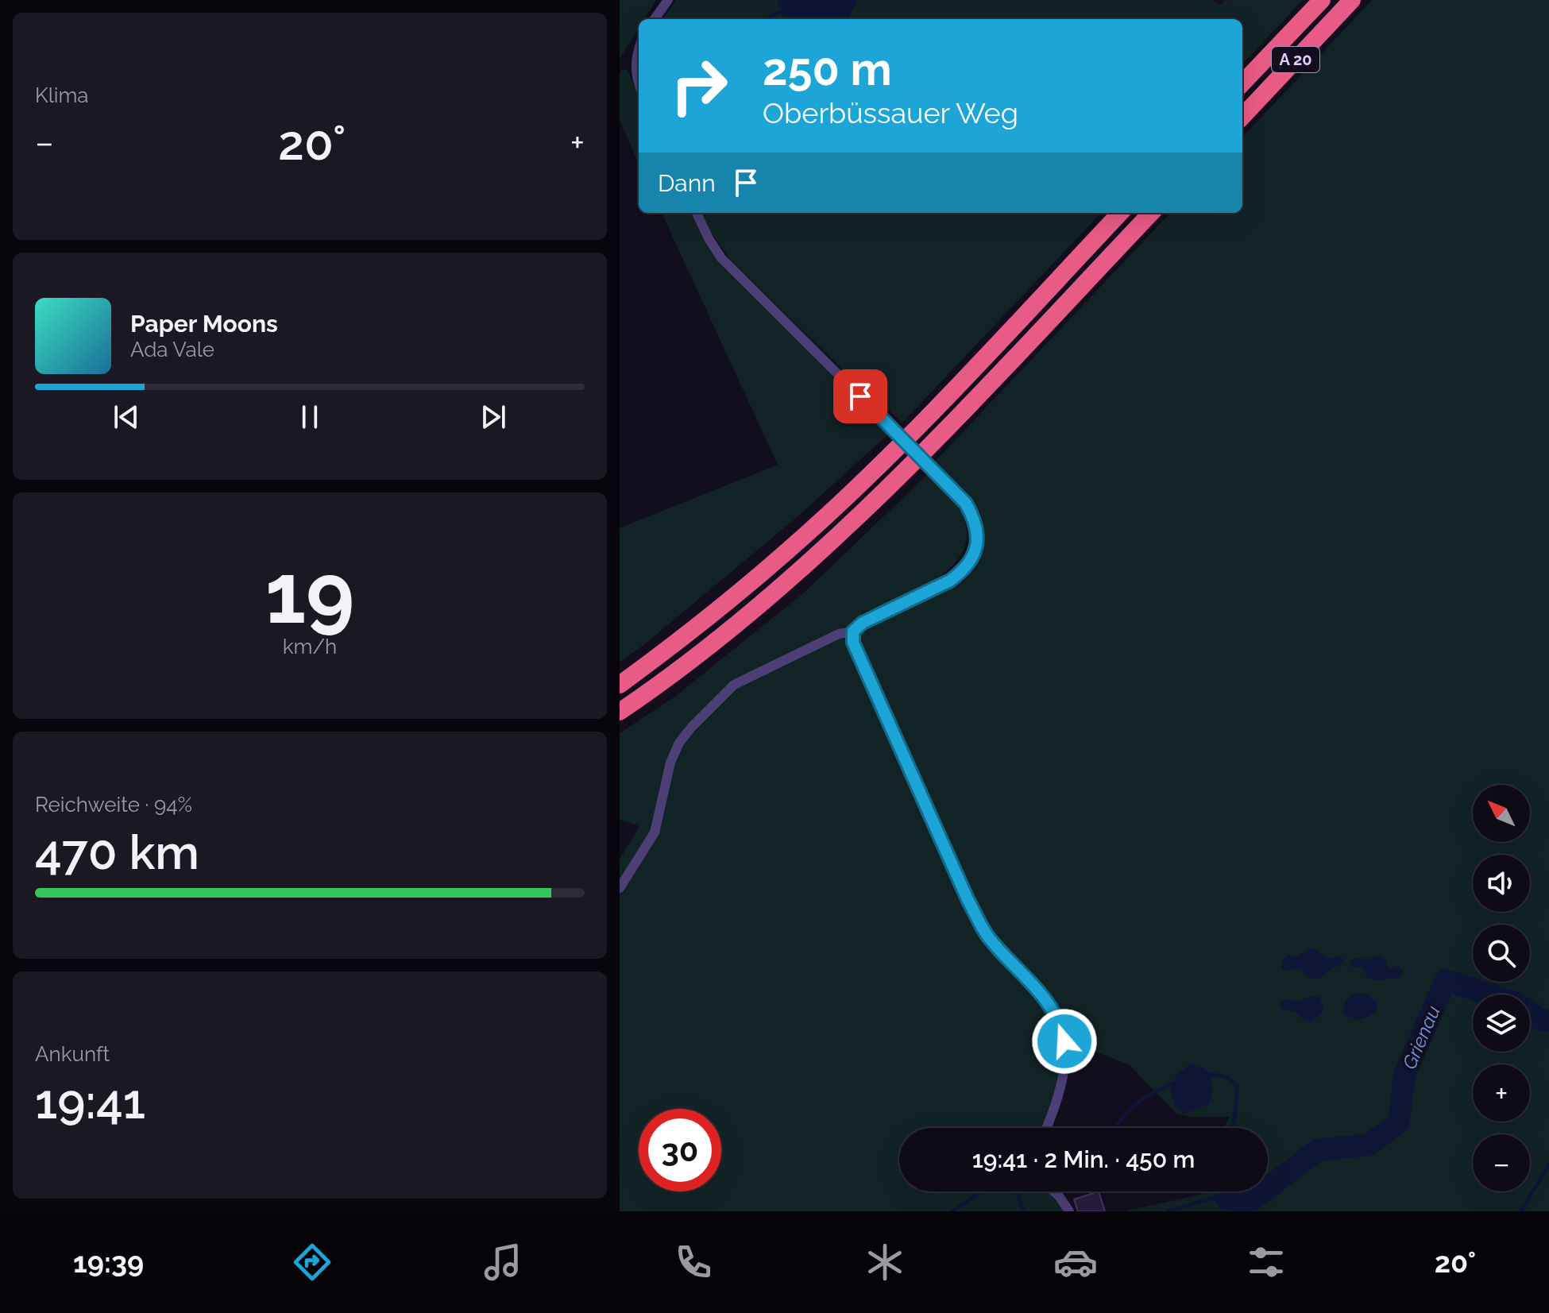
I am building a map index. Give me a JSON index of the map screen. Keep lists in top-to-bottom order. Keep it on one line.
{"streets":{"highway":["A 20"]},"water":["Grienau"],"north":"top left","page":{"tile":["Klima",["19","km/h"],["Reichweite · 94%","470 km"],["Ankunft","19:41"]],"turn":["250 m","Oberbüssauer Weg"],"heat":["−","20°","+"],"then":"Dann","song":["Paper Moons","Ada Vale"],"map_buttons":["+","−"],"limit":"30","trip":"19:41 · 2 Min. · 450 m","tabs":["19:39","20°"]}}
